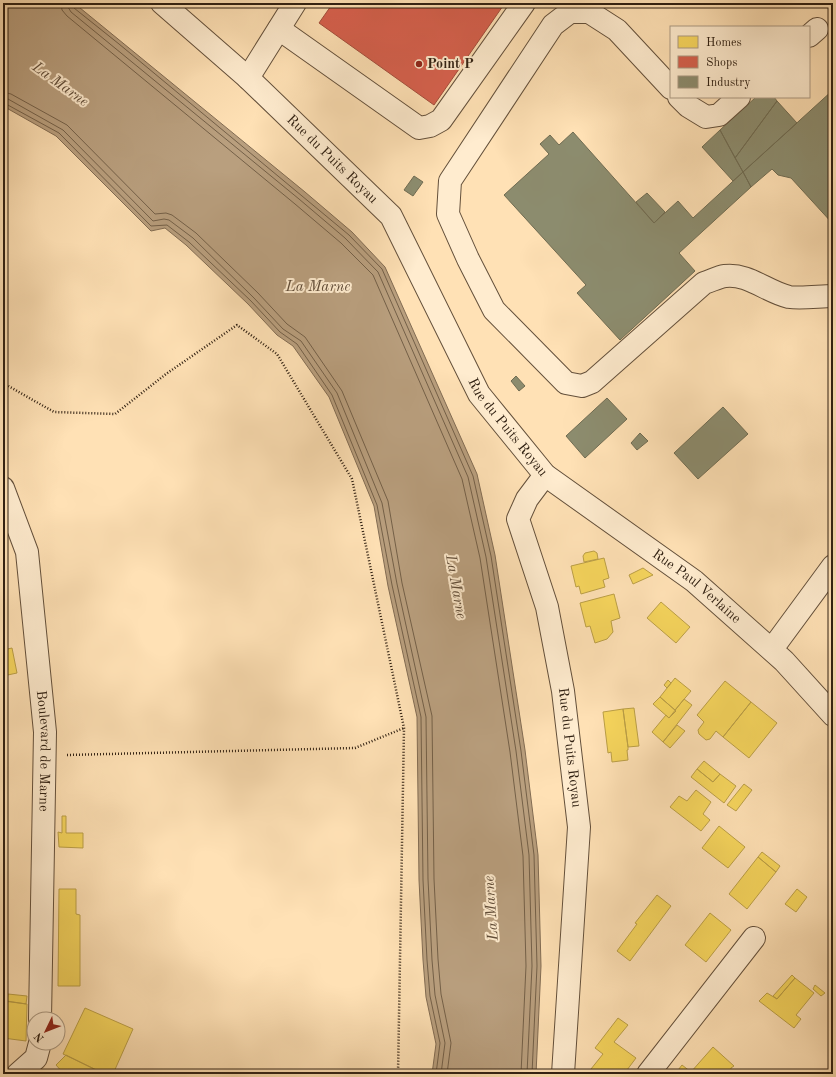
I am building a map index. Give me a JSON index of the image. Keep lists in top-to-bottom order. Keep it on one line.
{"streets":{"street":["Rue du Puits Royau","Rue Paul Verlaine","Boulevard de Marne"]},"crossings":[["Rue du Puits Royau","Rue Paul Verlaine"]],"water":["La Marne"],"places":["Point P"],"legend":["Homes","Shops","Industry"],"north":"bottom left"}
